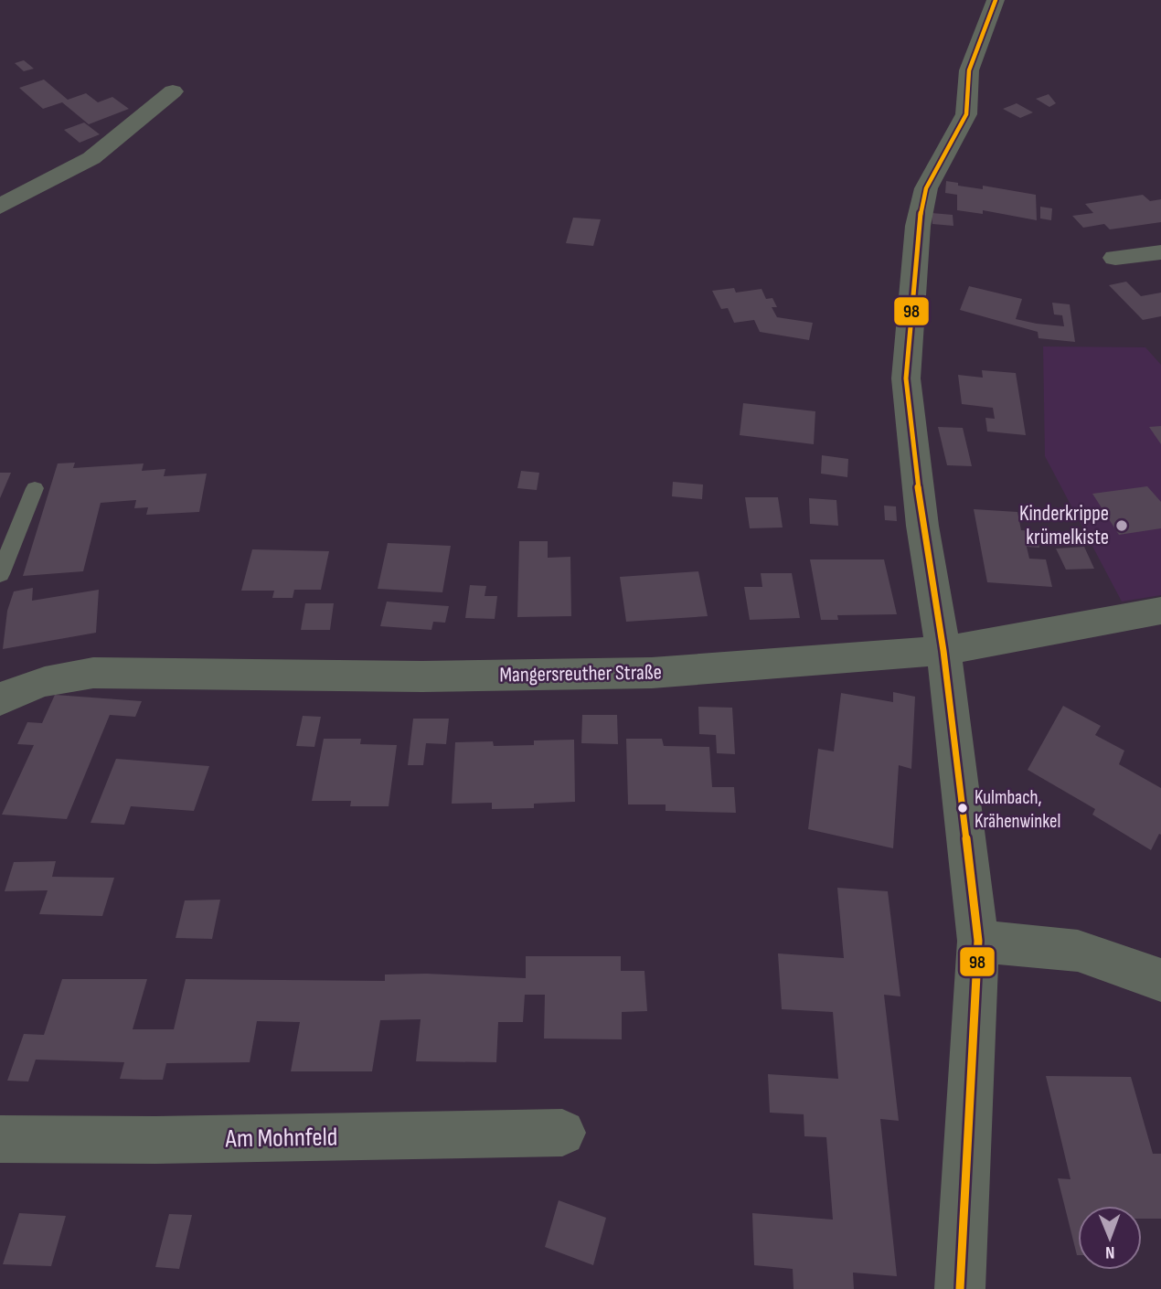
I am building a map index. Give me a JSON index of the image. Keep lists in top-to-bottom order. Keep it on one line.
{"streets":{"street":["Mangersreuther Straße","Am Mohnfeld"]},"places":["Kinderkrippe krümelkiste","Kulmbach, Krähenwinkel"],"lines":["transit line 98"],"north":"bottom"}
